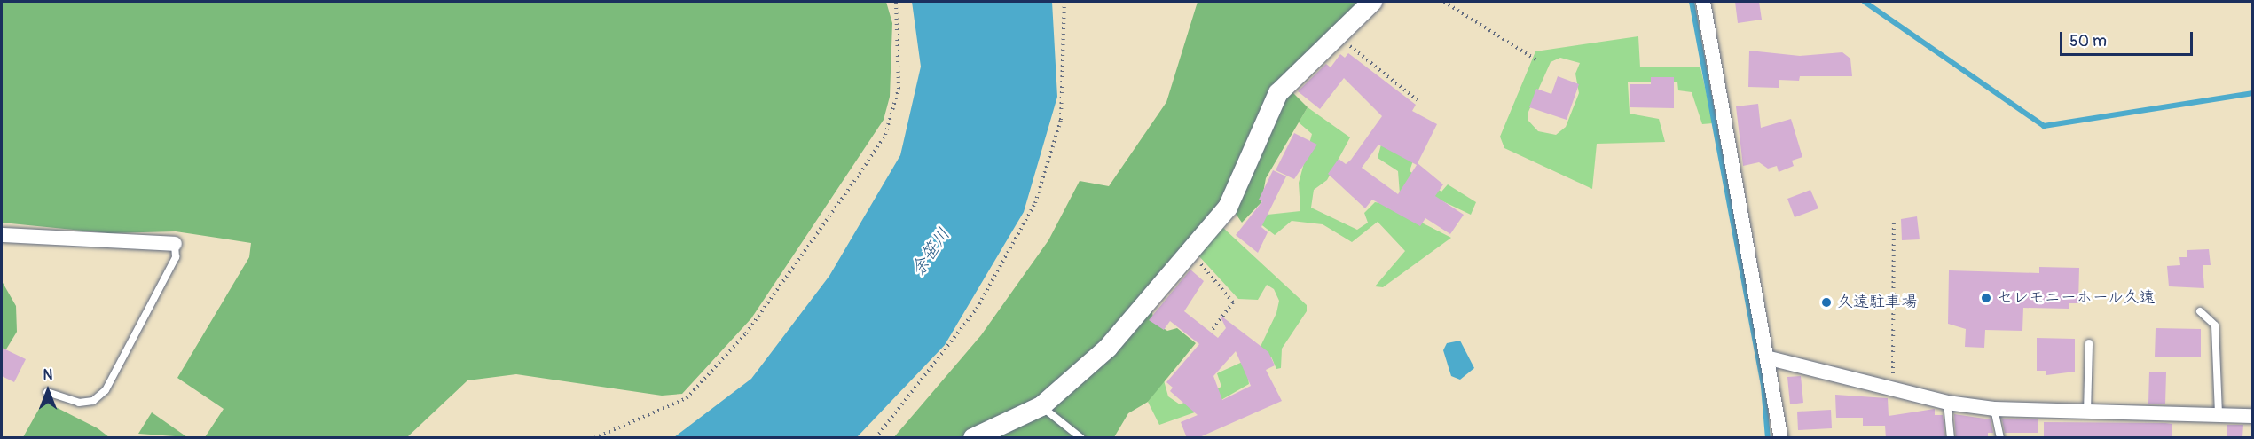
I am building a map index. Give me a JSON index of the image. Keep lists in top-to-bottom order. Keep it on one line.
{"water":["余笹川"],"places":["セレモニーホール久遠","久遠駐車場"],"scale_bar":"50 m","north":"top"}
